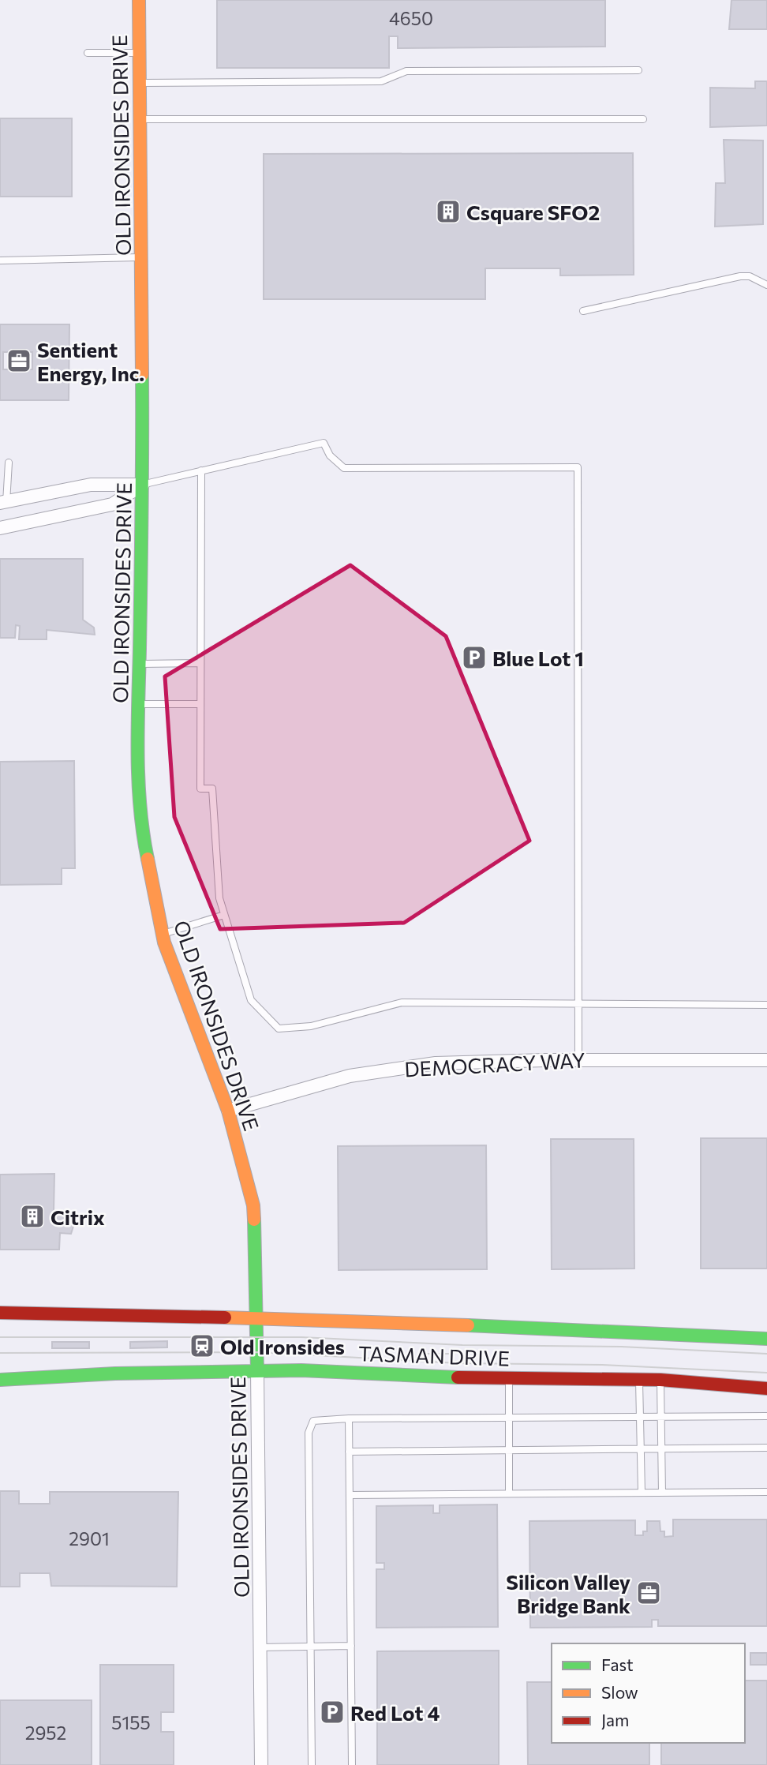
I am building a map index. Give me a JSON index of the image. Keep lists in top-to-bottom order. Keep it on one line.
{"streets":{"main road":["OLD IRONSIDES DRIVE","TASMAN DRIVE"],"street":["DEMOCRACY WAY"]},"crossings":[["OLD IRONSIDES DRIVE","DEMOCRACY WAY"],["OLD IRONSIDES DRIVE","TASMAN DRIVE"]],"places":{"building":["Csquare SFO2","Citrix"],"office":["Sentient Energy, Inc.","Silicon Valley Bridge Bank"],"parking":["Blue Lot 1","Red Lot 4"],"station":["Old Ironsides"]},"house_numbers":["4650","2901","5155","2952"],"legend":["Fast","Slow","Jam"]}
